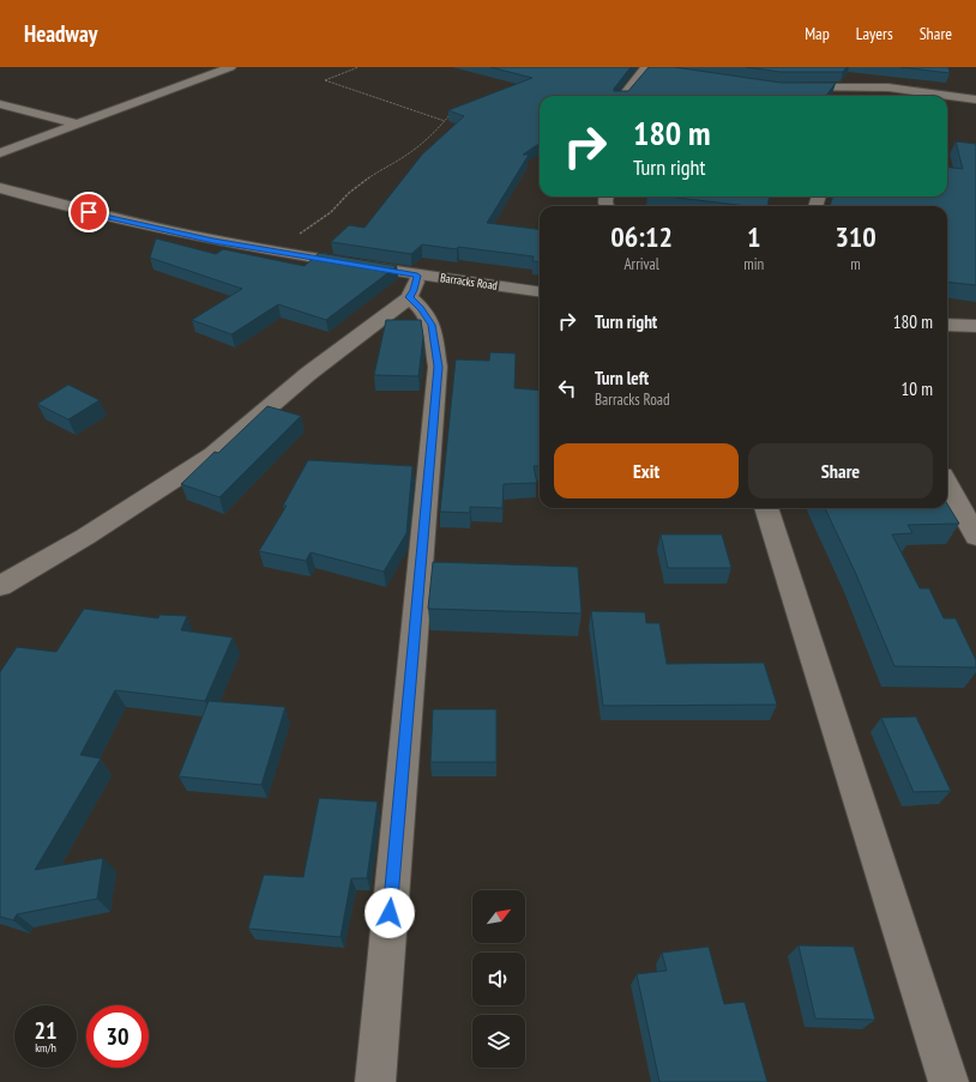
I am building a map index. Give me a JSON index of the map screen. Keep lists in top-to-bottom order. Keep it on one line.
{"streets":{"street":["Barracks Road"]},"north":"top right","page":{"header":"Headway","nav":["Map","Layers","Share"],"turn":["180 m","Turn right"],"eta":["06:12","Arrival","1","min","310","m"],"list":[{"name":"Turn right","value":"180 m"},{"name":"Turn left","note":"Barracks Road","value":"10 m"}],"buttons":["Exit","Share"],"speed":"21 km/h","limit":"30"}}
